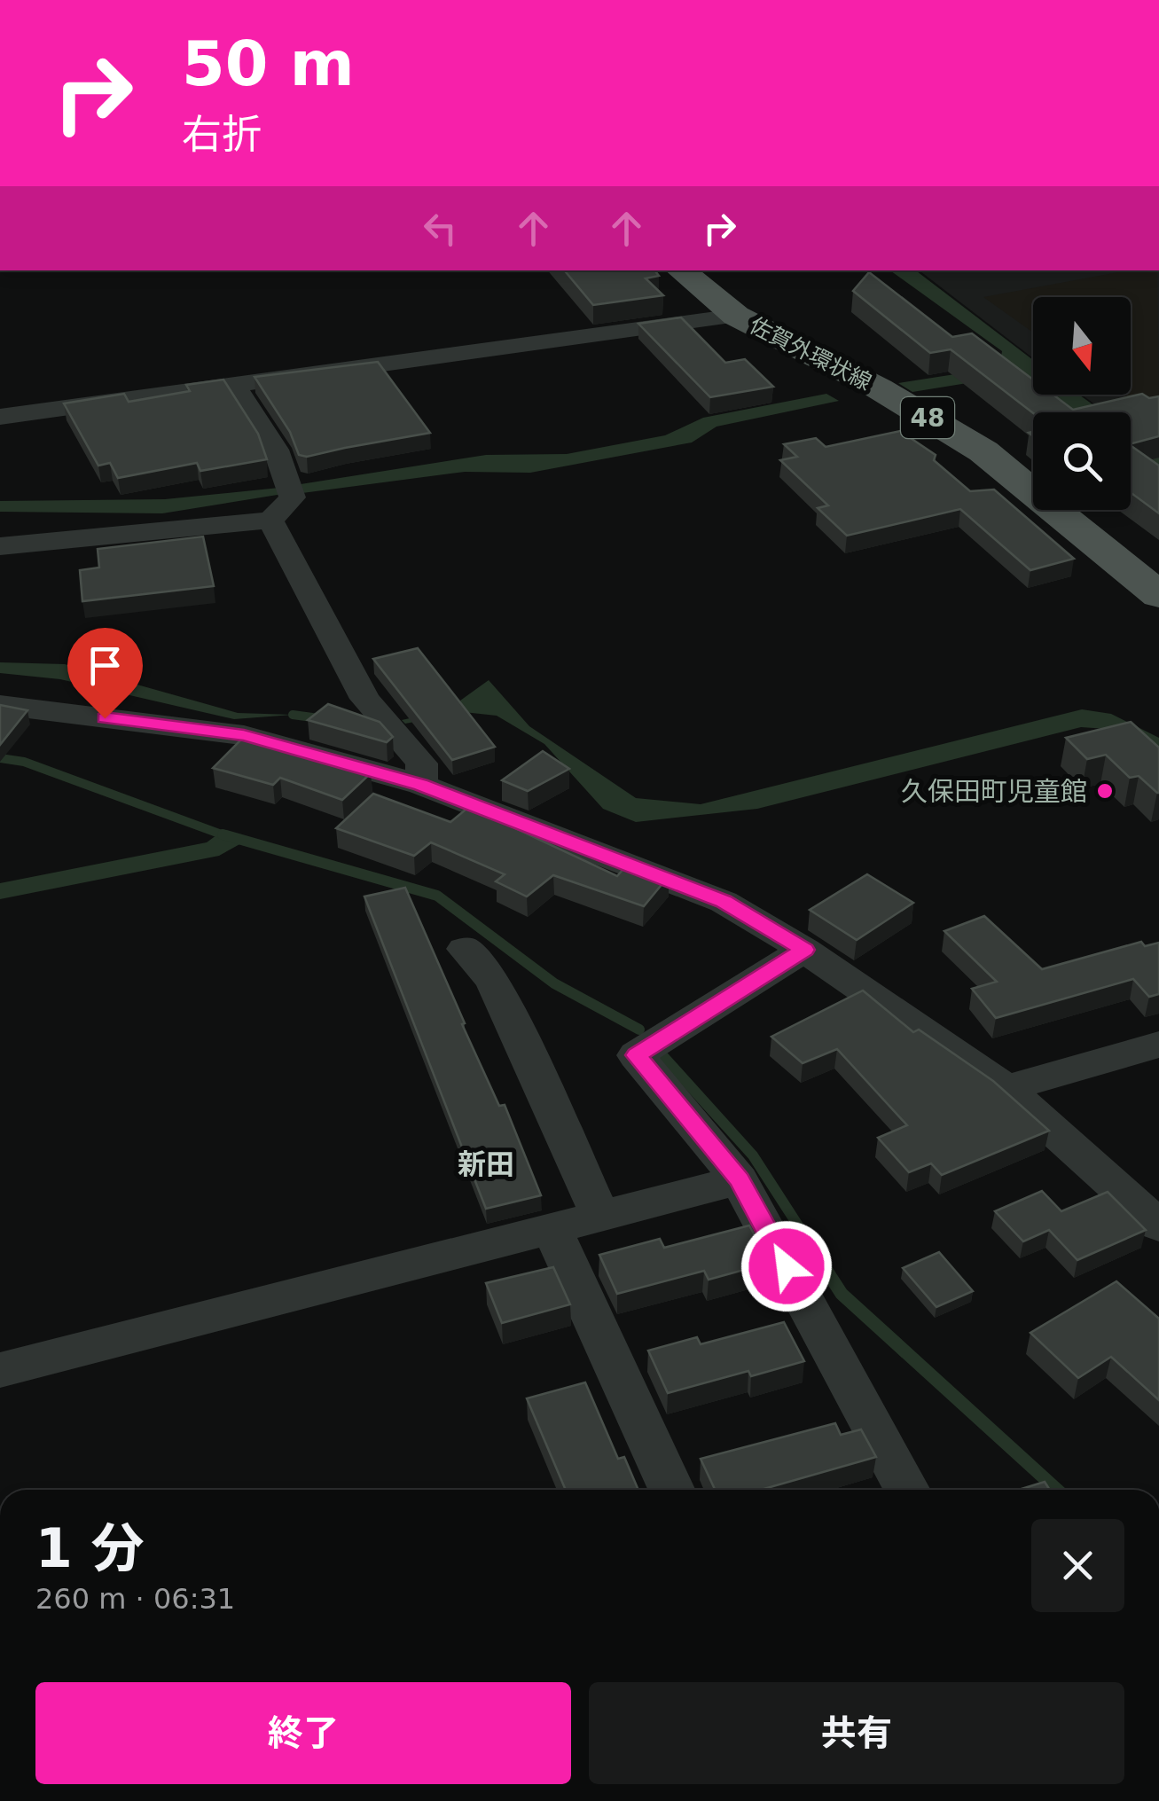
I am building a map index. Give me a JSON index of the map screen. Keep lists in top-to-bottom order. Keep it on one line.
{"streets":{"main road":["佐賀外環状線","48"]},"districts":["新田"],"places":["久保田町児童館"],"north":"bottom","page":{"turn":["50 m","右折"],"heading":["1 分","260 m · 06:31"],"buttons":["終了","共有"]}}
